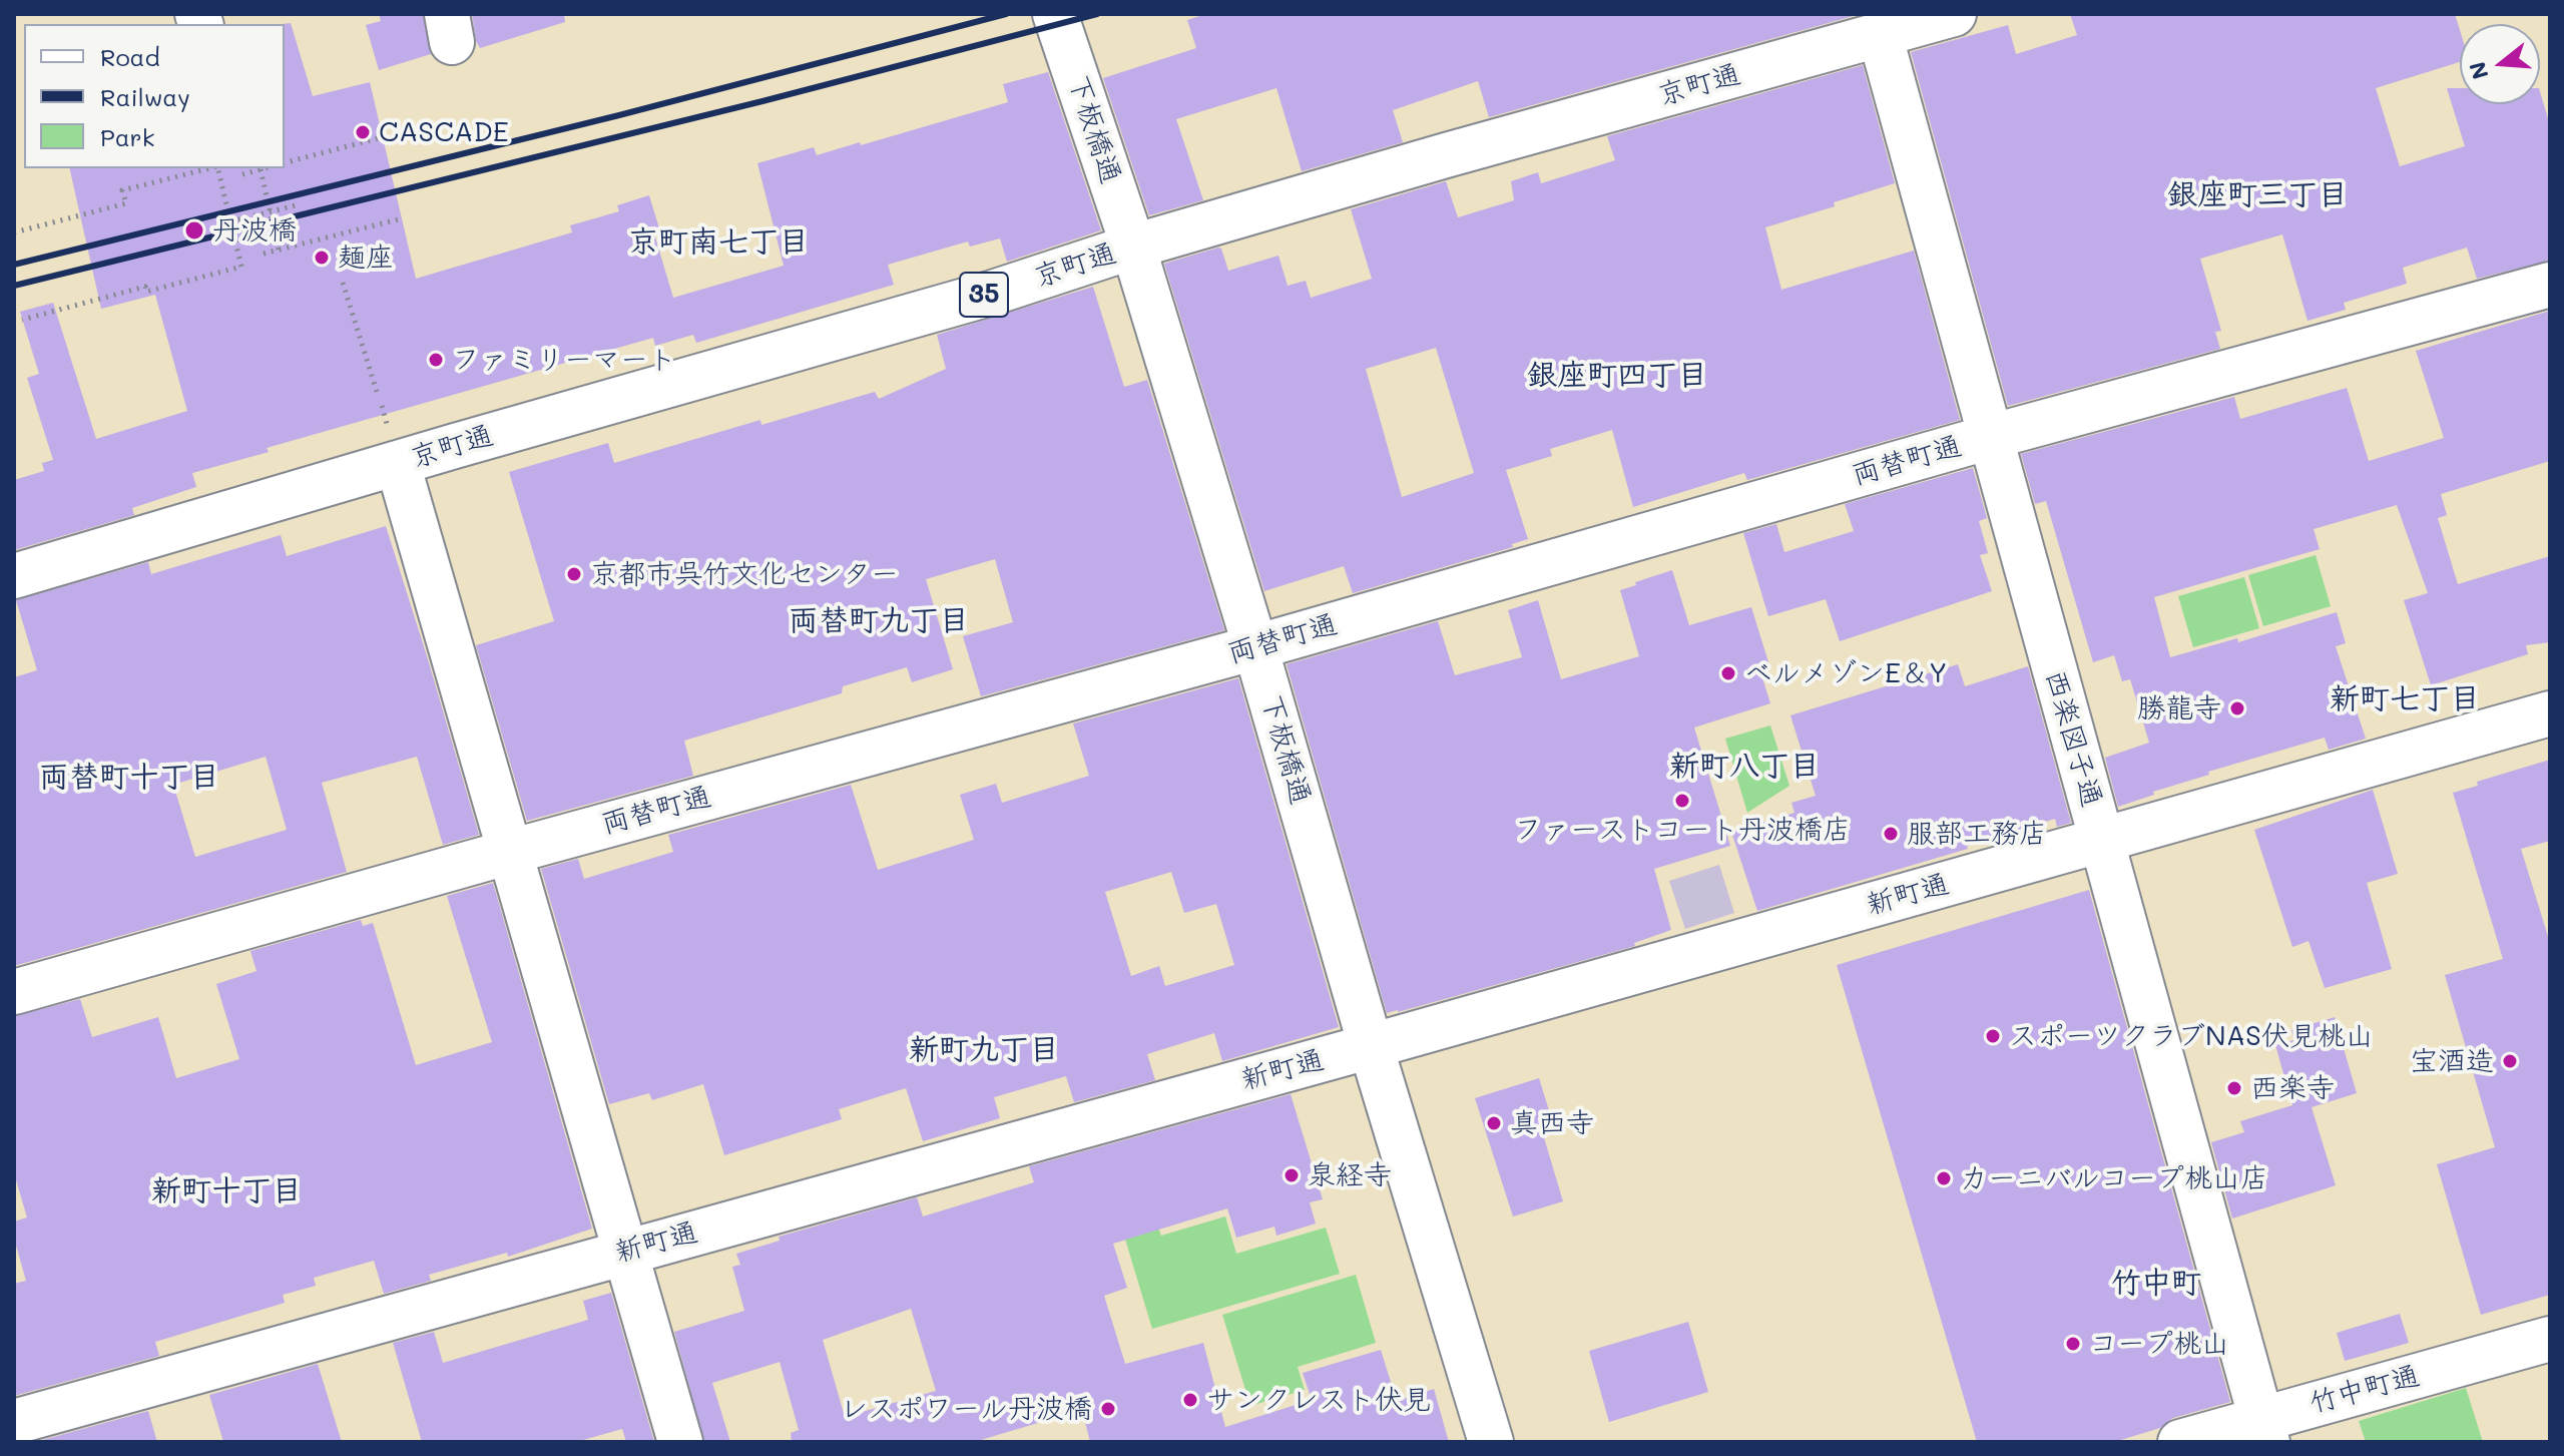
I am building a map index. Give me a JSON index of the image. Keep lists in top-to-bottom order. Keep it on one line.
{"streets":{"street":["京町通","下板橋通","35","両替町通","西楽図子通","新町通","竹中町通"]},"crossings":[["京町通","下板橋通"],["京町通","西楽図子通"],["下板橋通","両替町通"],["下板橋通","新町通"],["両替町通","西楽図子通"],["西楽図子通","新町通"],["西楽図子通","竹中町通"]],"districts":["銀座町三丁目","京町南七丁目","銀座町四丁目","両替町九丁目","新町七丁目","新町八丁目","両替町十丁目","新町九丁目","新町十丁目","竹中町"],"places":["CASCADE","丹波橋","麺座","ファミリーマート","京都市呉竹文化センター","ベルメゾンE＆Y","勝龍寺","ファーストコート丹波橋店","服部工務店","スポーツクラブNAS伏見桃山","宝酒造","西楽寺","真西寺","泉経寺","カーニバルコープ桃山店","コープ桃山","サンクレスト伏見","レスポワール丹波橋"],"legend":["Road","Railway","Park"],"north":"left"}
